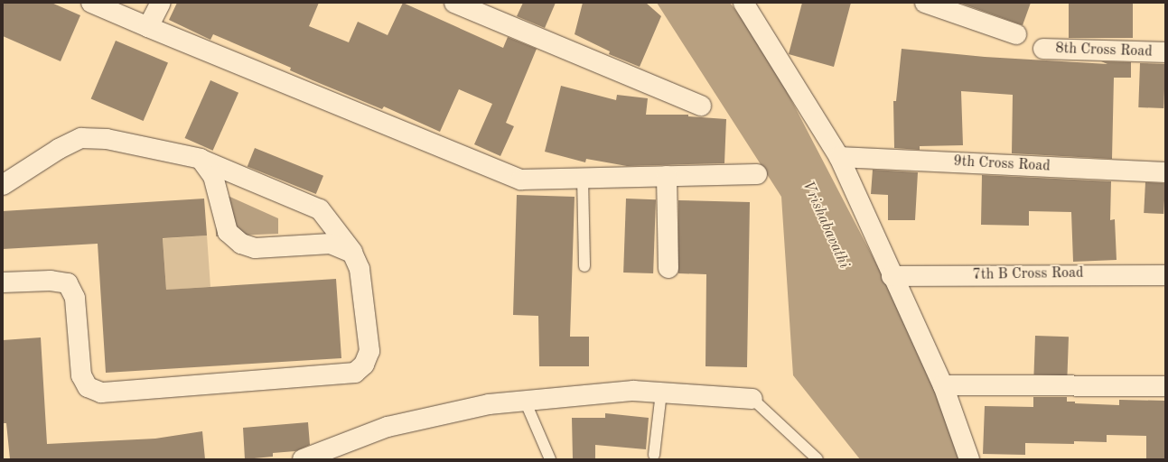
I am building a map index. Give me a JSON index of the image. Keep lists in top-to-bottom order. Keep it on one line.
{"streets":{"street":["8th Cross Road","9th Cross Road","7th B Cross Road"]},"water":["Vrishabavathi"]}
